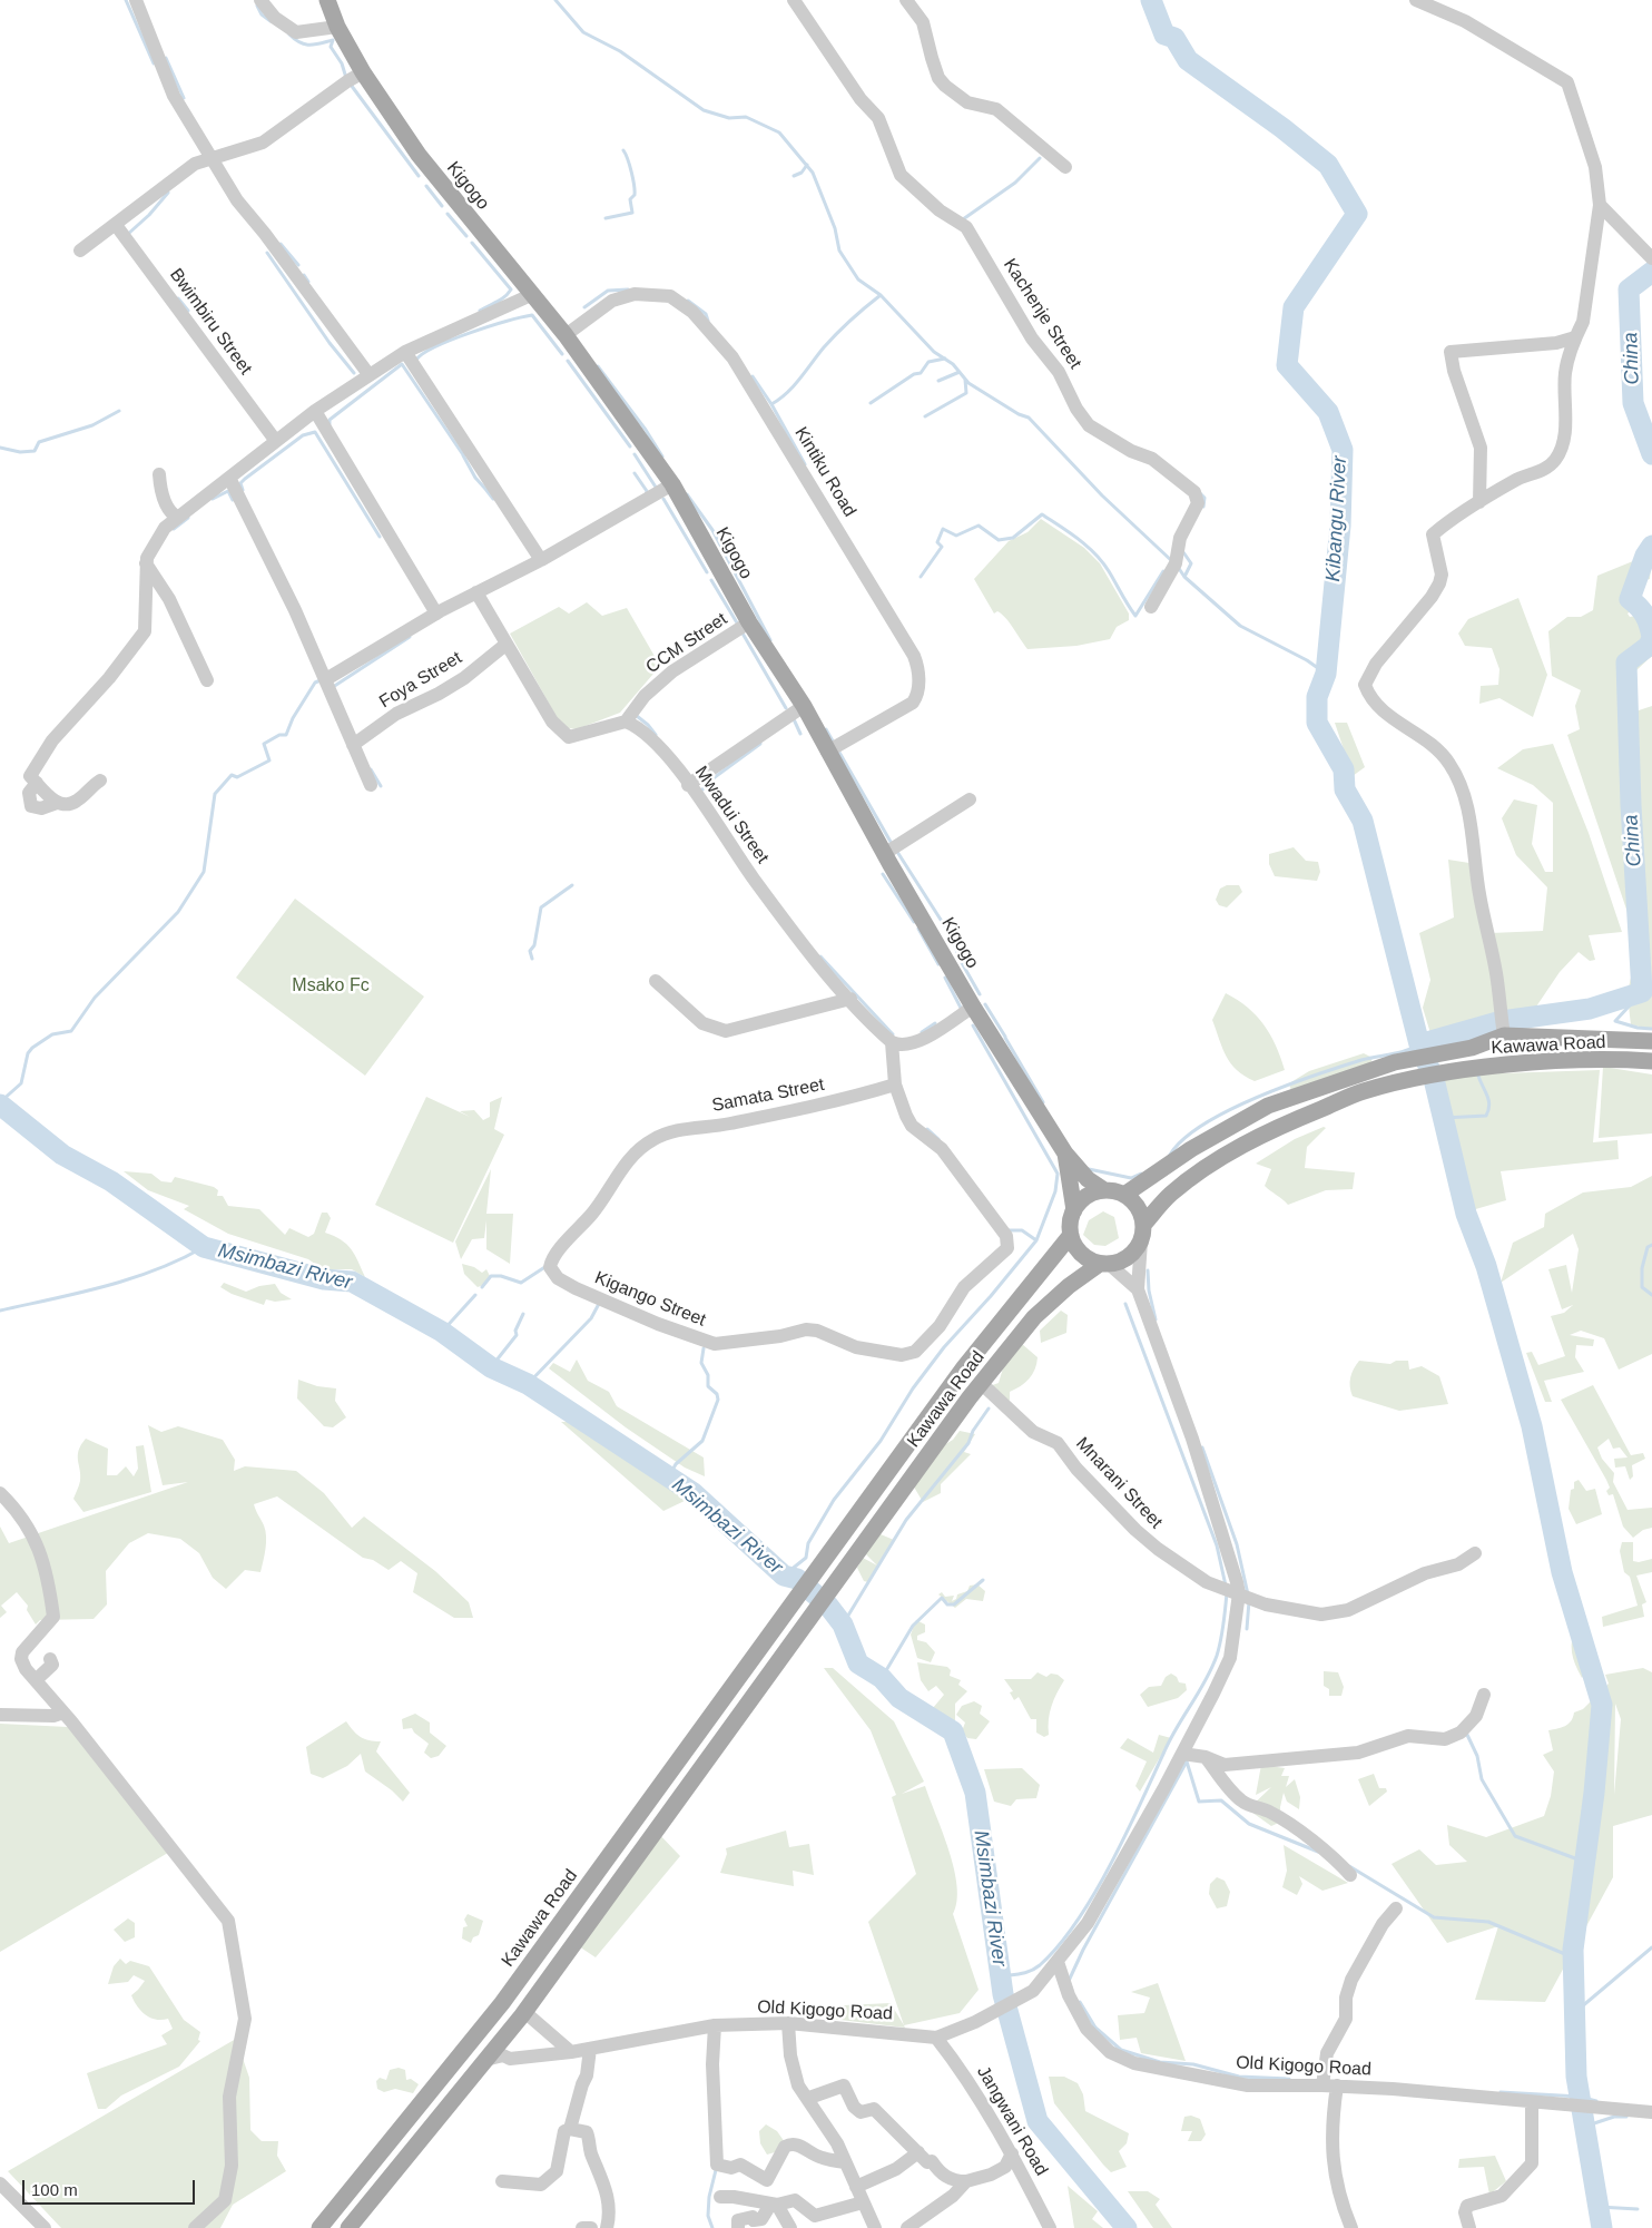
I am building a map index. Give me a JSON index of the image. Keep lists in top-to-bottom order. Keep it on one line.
{"streets":{"main road":["Kigogo","Kawawa Road"],"street":["Kachenje Street","Bwimbiru Street","Kintiku Road","CCM Street","Foya Street","Mwadui Street","Samata Street","Kigango Street","Mnarani Street","Old Kigogo Road","Jangwani Road"]},"crossings":[["Kigogo","Kintiku Road"],["Kigogo","CCM Street"],["CCM Street","Mwadui Street"],["Mwadui Street","Kigango Street"],["Kawawa Road","Mnarani Street"],["Samata Street","Kigango Street"],["Old Kigogo Road","Jangwani Road"]],"water":["China","Kibangu River","Msimbazi River"],"parks":["Msako Fc"],"scale_bar":"100 m"}
